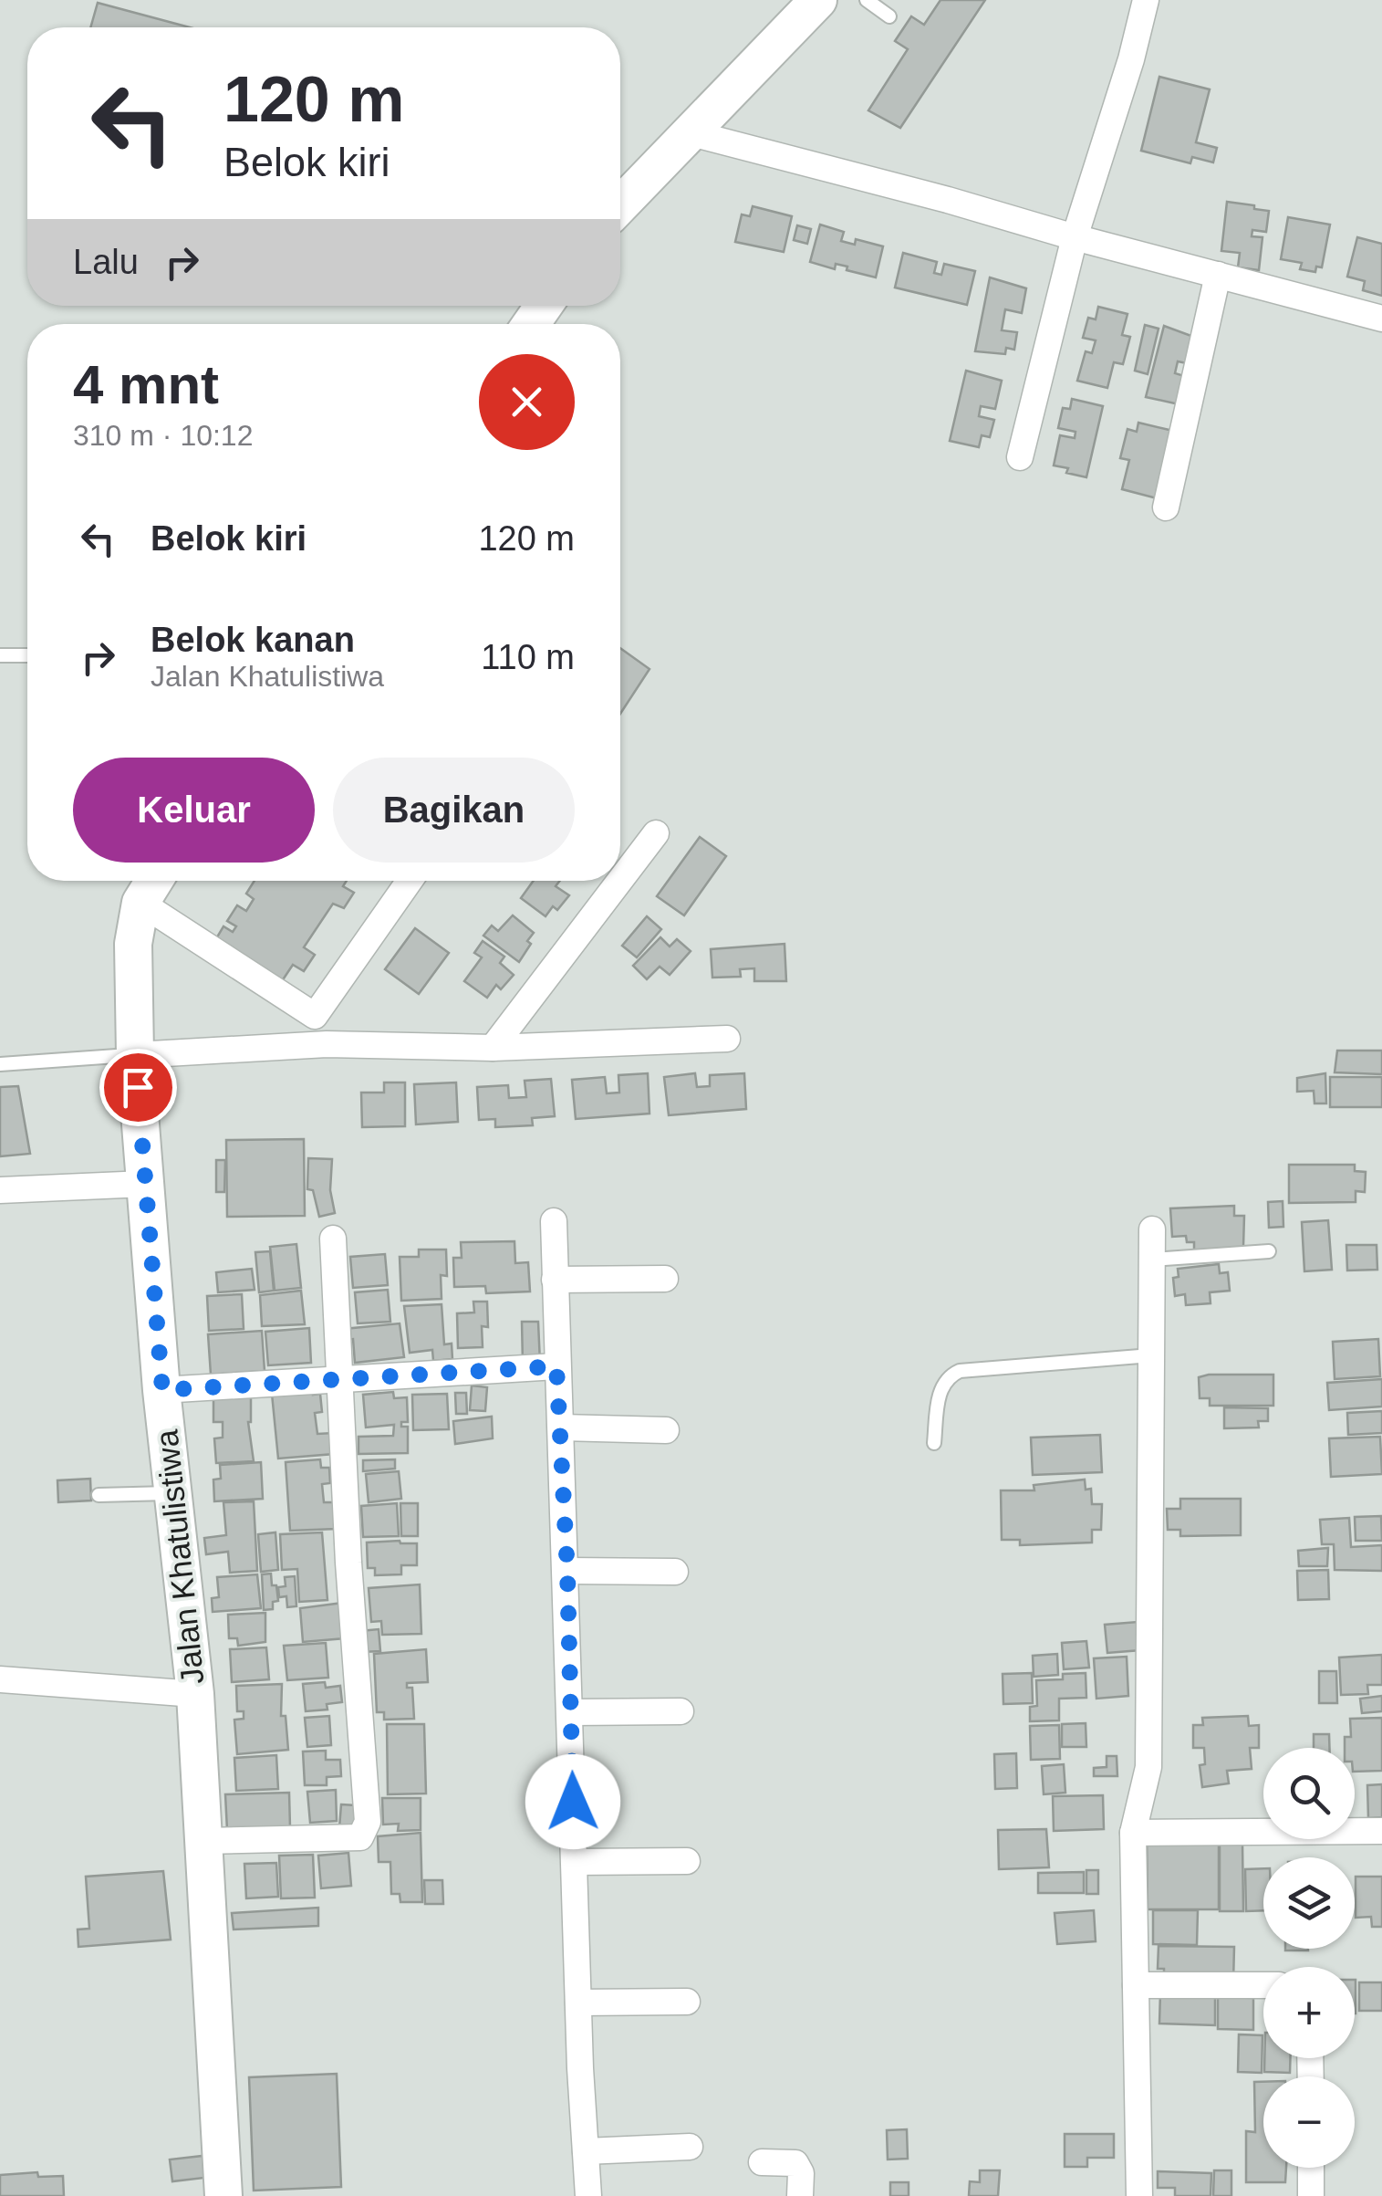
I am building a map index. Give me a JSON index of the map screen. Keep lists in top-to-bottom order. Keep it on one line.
{"streets":{"street":["Jalan Khatulistiwa"]},"page":{"turn":["120 m","Belok kiri"],"then":"Lalu","heading":["4 mnt","310 m · 10:12"],"list":[{"name":"Belok kiri","value":"120 m"},{"name":"Belok kanan","note":"Jalan Khatulistiwa","value":"110 m"}],"buttons":["Keluar","Bagikan"],"map_buttons":["+","−"]}}
